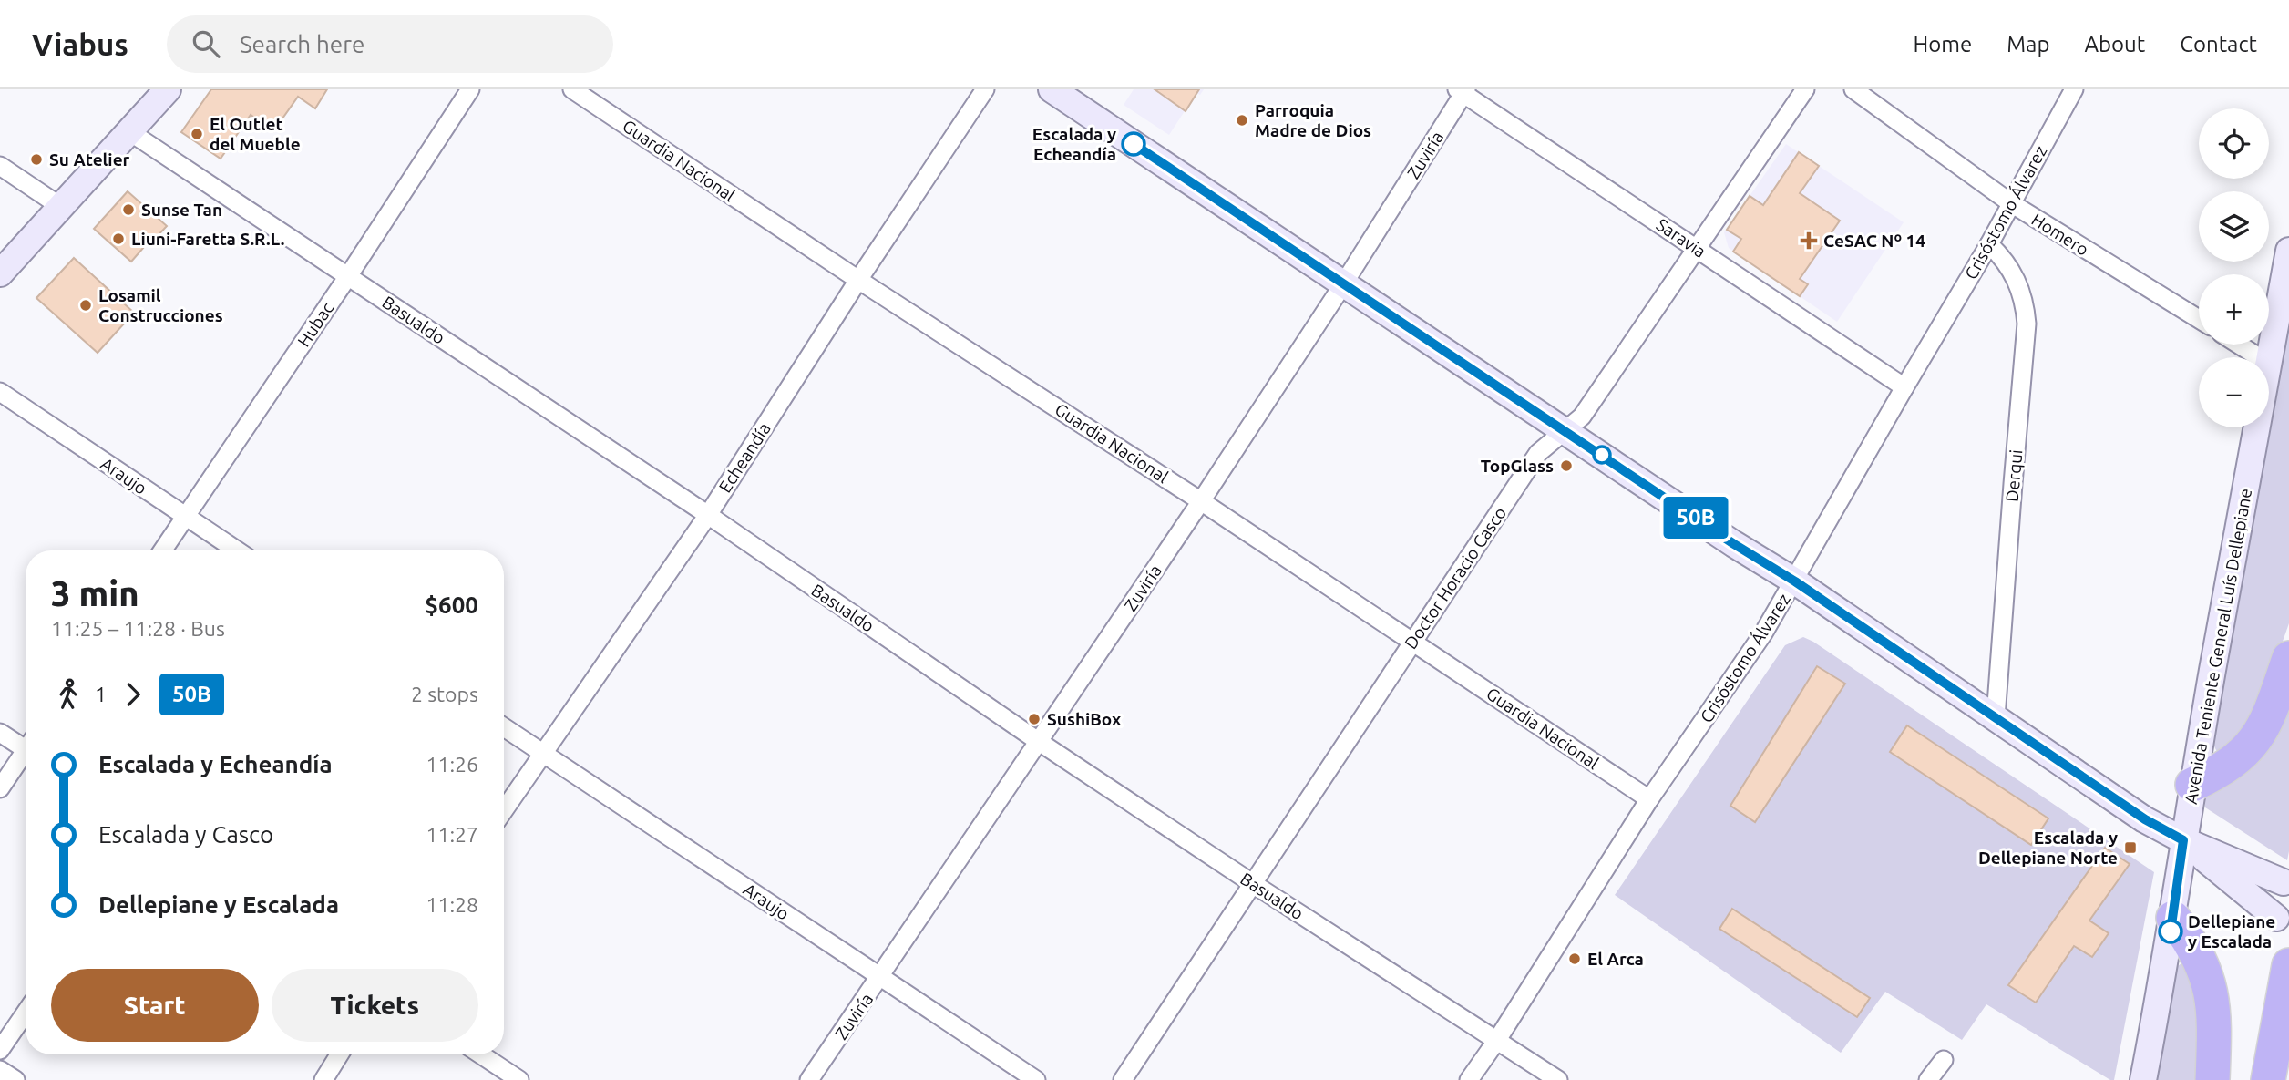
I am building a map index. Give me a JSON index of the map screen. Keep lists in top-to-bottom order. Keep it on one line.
{"streets":{"main road":["Avenida Teniente General Luís Dellepiane"],"street":["Zuviría","Guardia Nacional","Crisóstomo Álvarez","Homero","Saravia","Basualdo","Hubac","Echeandía","Araujo","Derqui","Doctor Horacio Casco"]},"crossings":[["Zuviría","Guardia Nacional"],["Zuviría","Saravia"],["Zuviría","Basualdo"],["Zuviría","Araujo"],["Guardia Nacional","Crisóstomo Álvarez"],["Guardia Nacional","Echeandía"],["Guardia Nacional","Doctor Horacio Casco"],["Crisóstomo Álvarez","Homero"],["Crisóstomo Álvarez","Saravia"],["Crisóstomo Álvarez","Basualdo"],["Crisóstomo Álvarez","Derqui"],["Saravia","Doctor Horacio Casco"],["Basualdo","Hubac"],["Basualdo","Echeandía"],["Basualdo","Doctor Horacio Casco"],["Hubac","Araujo"],["Echeandía","Araujo"]],"places":{"other":["Parroquia Madre de Dios","El Outlet del Mueble","Escalada y Echeandía","Su Atelier","Sunse Tan","Liuni-Faretta S.R.L.","Losamil Construcciones","TopGlass","SushiBox","Dellepiane y Escalada","El Arca"],"health":["CeSAC Nº 14"],"transit":["Escalada y Dellepiane Norte"]},"lines":["bus line 50B"],"page":{"header":"Viabus","search":"Search here","nav":["Home","Map","About","Contact"],"on_map":"50B","map_buttons":["+","−"],"heading":["3 min","11:25 – 11:28 · Bus","$600"],"legs":["1","50B","2 stops"],"list":[{"name":"Escalada y Echeandía","value":"11:26"},{"name":"Escalada y Casco","value":"11:27"},{"name":"Dellepiane y Escalada","value":"11:28"}],"buttons":["Start","Tickets"]}}
